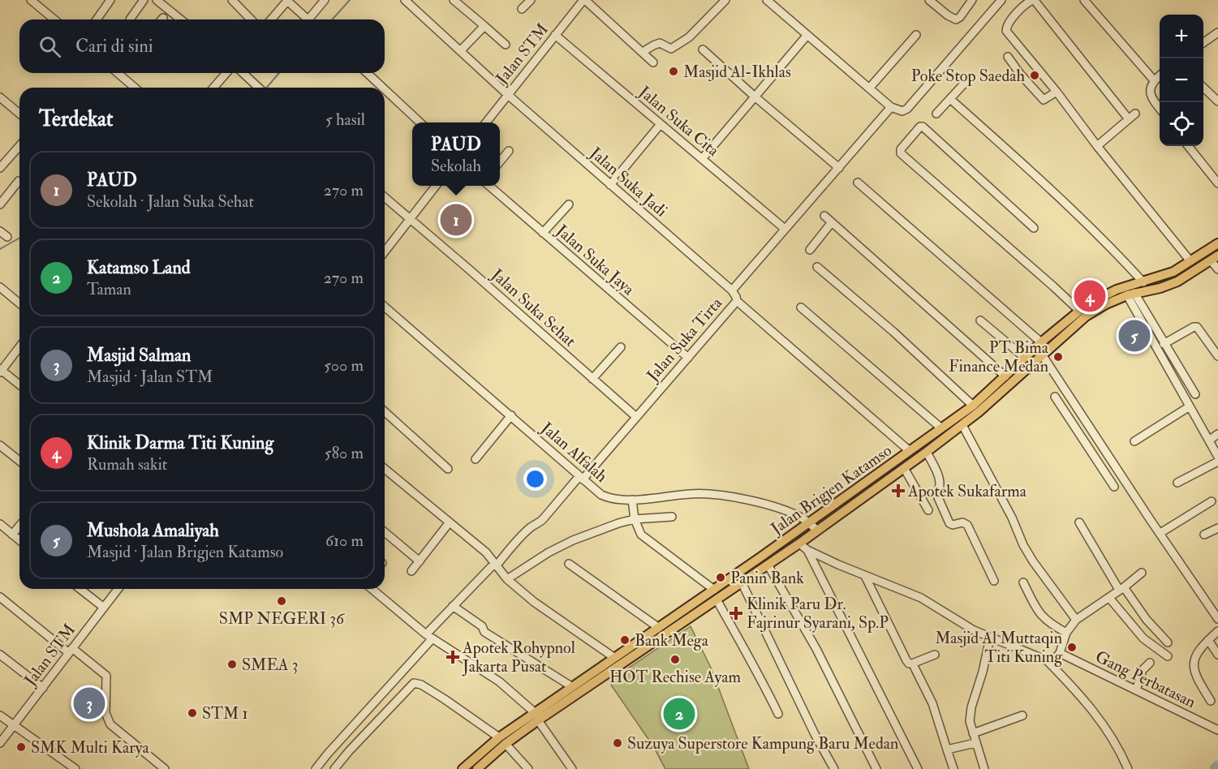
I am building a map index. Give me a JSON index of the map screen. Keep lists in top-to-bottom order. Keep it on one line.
{"streets":{"main road":["Jalan Brigjen Katamso"],"street":["Jalan STM","Jalan Suka Cita","Jalan Suka Jadi","Jalan Suka Jaya","Jalan Suka Sehat","Jalan Suka Tirta","Jalan Alfalah","Gang Perbatasan"]},"crossings":[["Jalan STM","Jalan Suka Cita"],["Jalan STM","Jalan Suka Jadi"],["Jalan Suka Cita","Jalan Suka Tirta"],["Jalan Suka Jadi","Jalan Suka Tirta"],["Jalan Suka Jaya","Jalan Suka Tirta"],["Jalan Suka Sehat","Jalan Suka Tirta"],["Jalan Suka Tirta","Jalan Alfalah"],["Jalan Alfalah","Jalan Brigjen Katamso"]],"places":{"other":["Masjid Al-Ikhlas","Poke Stop Saedah","PT Bima Finance Medan","Panin Bank","SMP NEGERI 36","Bank Mega","Masjid Al Muttaqin Titi Kuning","HOT Rechise Ayam","SMEA 3","STM 1","Suzuya Superstore Kampung Baru Medan","SMK Multi Karya"],"health":["Apotek Sukafarma","Klinik Paru Dr. Fajrinur Syarani, Sp.P","Apotek Rohypnol Jakarta Pusat"]},"page":{"map_buttons":["+","−"],"search":"Cari di sini","heading":["Terdekat","5 hasil"],"popup":["PAUD","Sekolah"],"list":[{"mark":"1","name":"PAUD","note":"Sekolah · Jalan Suka Sehat","value":"270 m"},{"mark":"2","name":"Katamso Land","note":"Taman","value":"270 m"},{"mark":"3","name":"Masjid Salman","note":"Masjid · Jalan STM","value":"500 m"},{"mark":"4","name":"Klinik Darma Titi Kuning","note":"Rumah sakit","value":"580 m"},{"mark":"5","name":"Mushola Amaliyah","note":"Masjid · Jalan Brigjen Katamso","value":"610 m"}],"pins":["1","4","5","3","2"]}}
